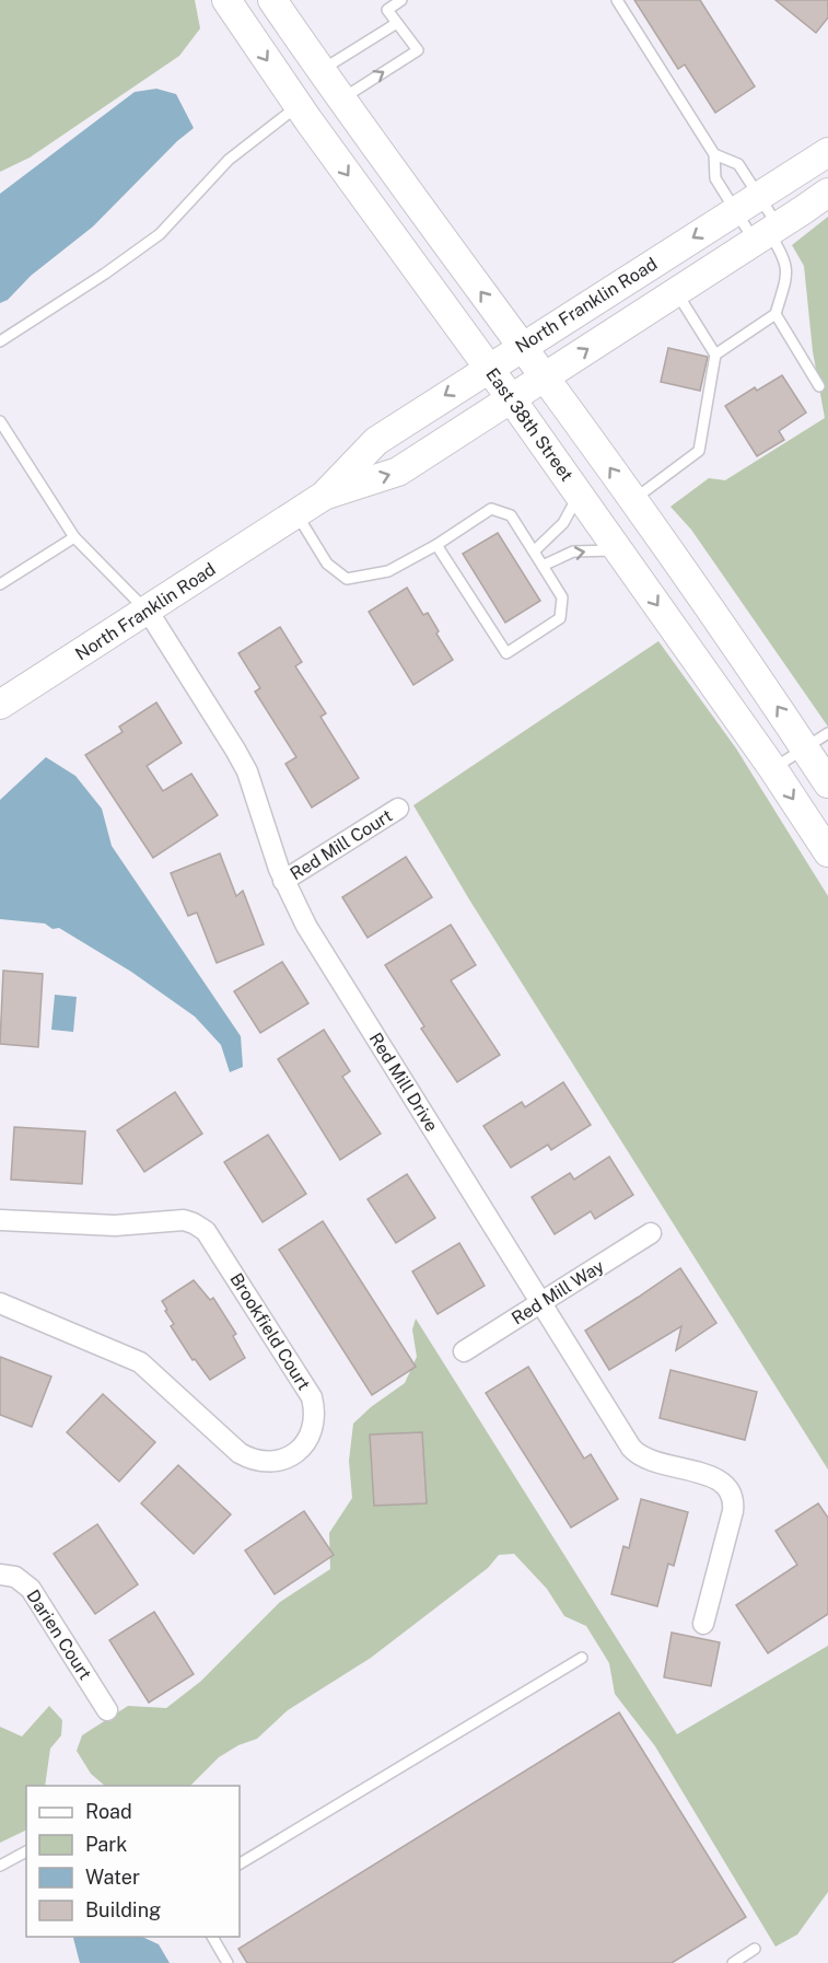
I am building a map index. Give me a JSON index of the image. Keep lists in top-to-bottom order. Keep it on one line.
{"streets":{"main road":["North Franklin Road","East 38th Street"],"street":["Red Mill Court","Red Mill Drive","Red Mill Way","Brookfield Court","Darien Court"]},"crossings":[["North Franklin Road","East 38th Street"],["North Franklin Road","Red Mill Drive"],["Red Mill Court","Red Mill Drive"],["Red Mill Drive","Red Mill Way"]],"legend":["Road","Park","Water","Building"]}
